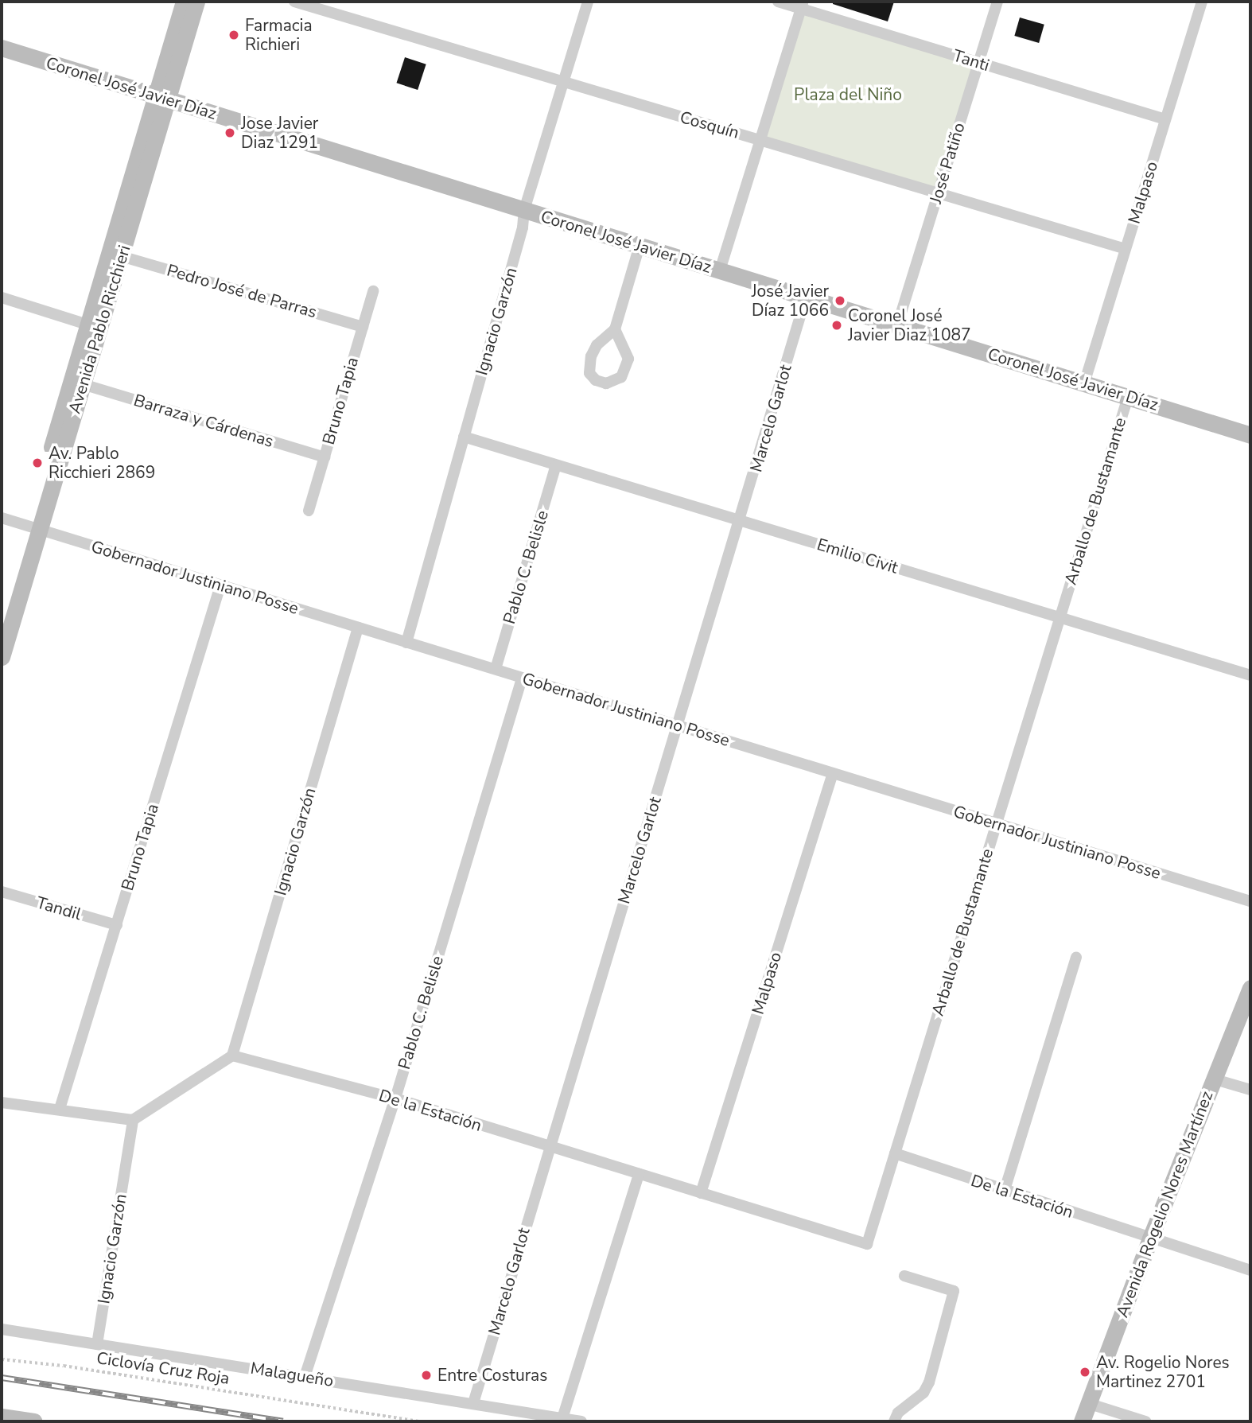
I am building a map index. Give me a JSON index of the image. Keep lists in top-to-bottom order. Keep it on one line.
{"streets":{"main road":["Coronel José Javier Díaz","Avenida Pablo Ricchieri","Avenida Rogelio Nores Martínez"],"street":["Tanti","Cosquín","José Patiño","Malpaso","Pedro José de Parras","Ignacio Garzón","Bruno Tapia","Marcelo Garlot","Barraza y Cárdenas","Arballo de Bustamante","Emilio Civit","Pablo C. Belisle","Gobernador Justiniano Posse","Tandil","De la Estación","Malagueño"],"path":["Ciclovía Cruz Roja"]},"crossings":[["Tanti","José Patiño"],["Tanti","Malpaso"],["Coronel José Javier Díaz","José Patiño"],["Coronel José Javier Díaz","Malpaso"],["Coronel José Javier Díaz","Ignacio Garzón"],["Coronel José Javier Díaz","Avenida Pablo Ricchieri"],["Coronel José Javier Díaz","Marcelo Garlot"],["Coronel José Javier Díaz","Arballo de Bustamante"],["Cosquín","José Patiño"],["Cosquín","Malpaso"],["Cosquín","Ignacio Garzón"],["Malpaso","Gobernador Justiniano Posse"],["Malpaso","De la Estación"],["Pedro José de Parras","Avenida Pablo Ricchieri"],["Pedro José de Parras","Bruno Tapia"],["Ignacio Garzón","Emilio Civit"],["Ignacio Garzón","Gobernador Justiniano Posse"],["Ignacio Garzón","De la Estación"],["Ignacio Garzón","Malagueño"],["Avenida Pablo Ricchieri","Barraza y Cárdenas"],["Avenida Pablo Ricchieri","Gobernador Justiniano Posse"],["Bruno Tapia","Barraza y Cárdenas"],["Bruno Tapia","Gobernador Justiniano Posse"],["Bruno Tapia","Tandil"],["Marcelo Garlot","Emilio Civit"],["Marcelo Garlot","Gobernador Justiniano Posse"],["Marcelo Garlot","De la Estación"],["Marcelo Garlot","Malagueño"],["Arballo de Bustamante","Emilio Civit"],["Arballo de Bustamante","Gobernador Justiniano Posse"],["Arballo de Bustamante","De la Estación"],["Emilio Civit","Pablo C. Belisle"],["Pablo C. Belisle","Gobernador Justiniano Posse"],["Pablo C. Belisle","De la Estación"],["Pablo C. Belisle","Malagueño"],["De la Estación","Avenida Rogelio Nores Martínez"]],"parks":["Plaza del Niño"],"places":["Farmacia Richieri","Jose Javier Diaz 1291","José Javier Díaz 1066","Coronel José Javier Diaz 1087","Av. Pablo Ricchieri 2869","Av. Rogelio Nores Martinez 2701","Entre Costuras"]}
